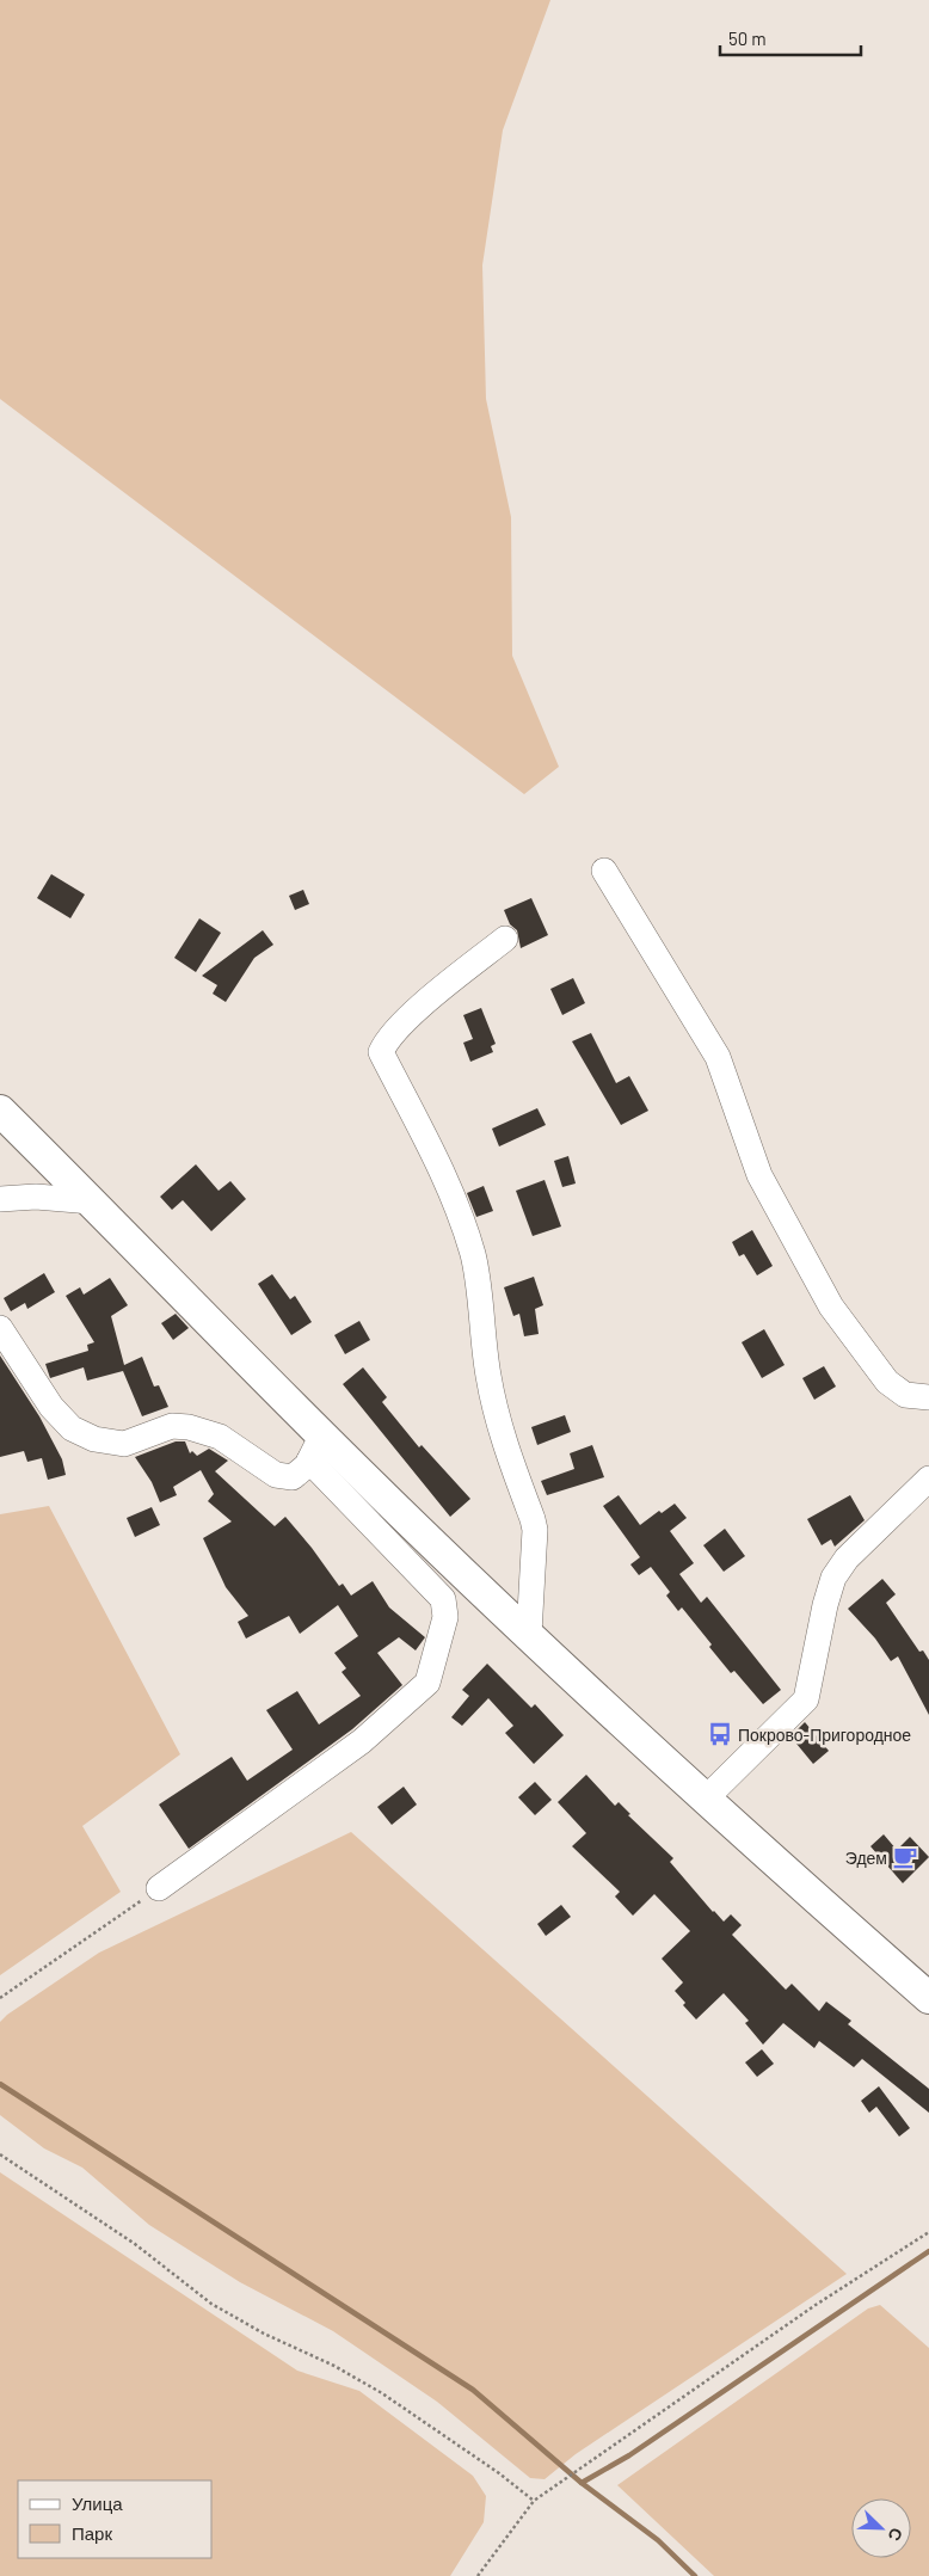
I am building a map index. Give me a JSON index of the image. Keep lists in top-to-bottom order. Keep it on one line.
{"places":{"bus stop":["Покрово-Пригородное"],"cafe":["Эдем"]},"legend":["Улица","Парк"],"scale_bar":"50 m","north":"bottom right"}
